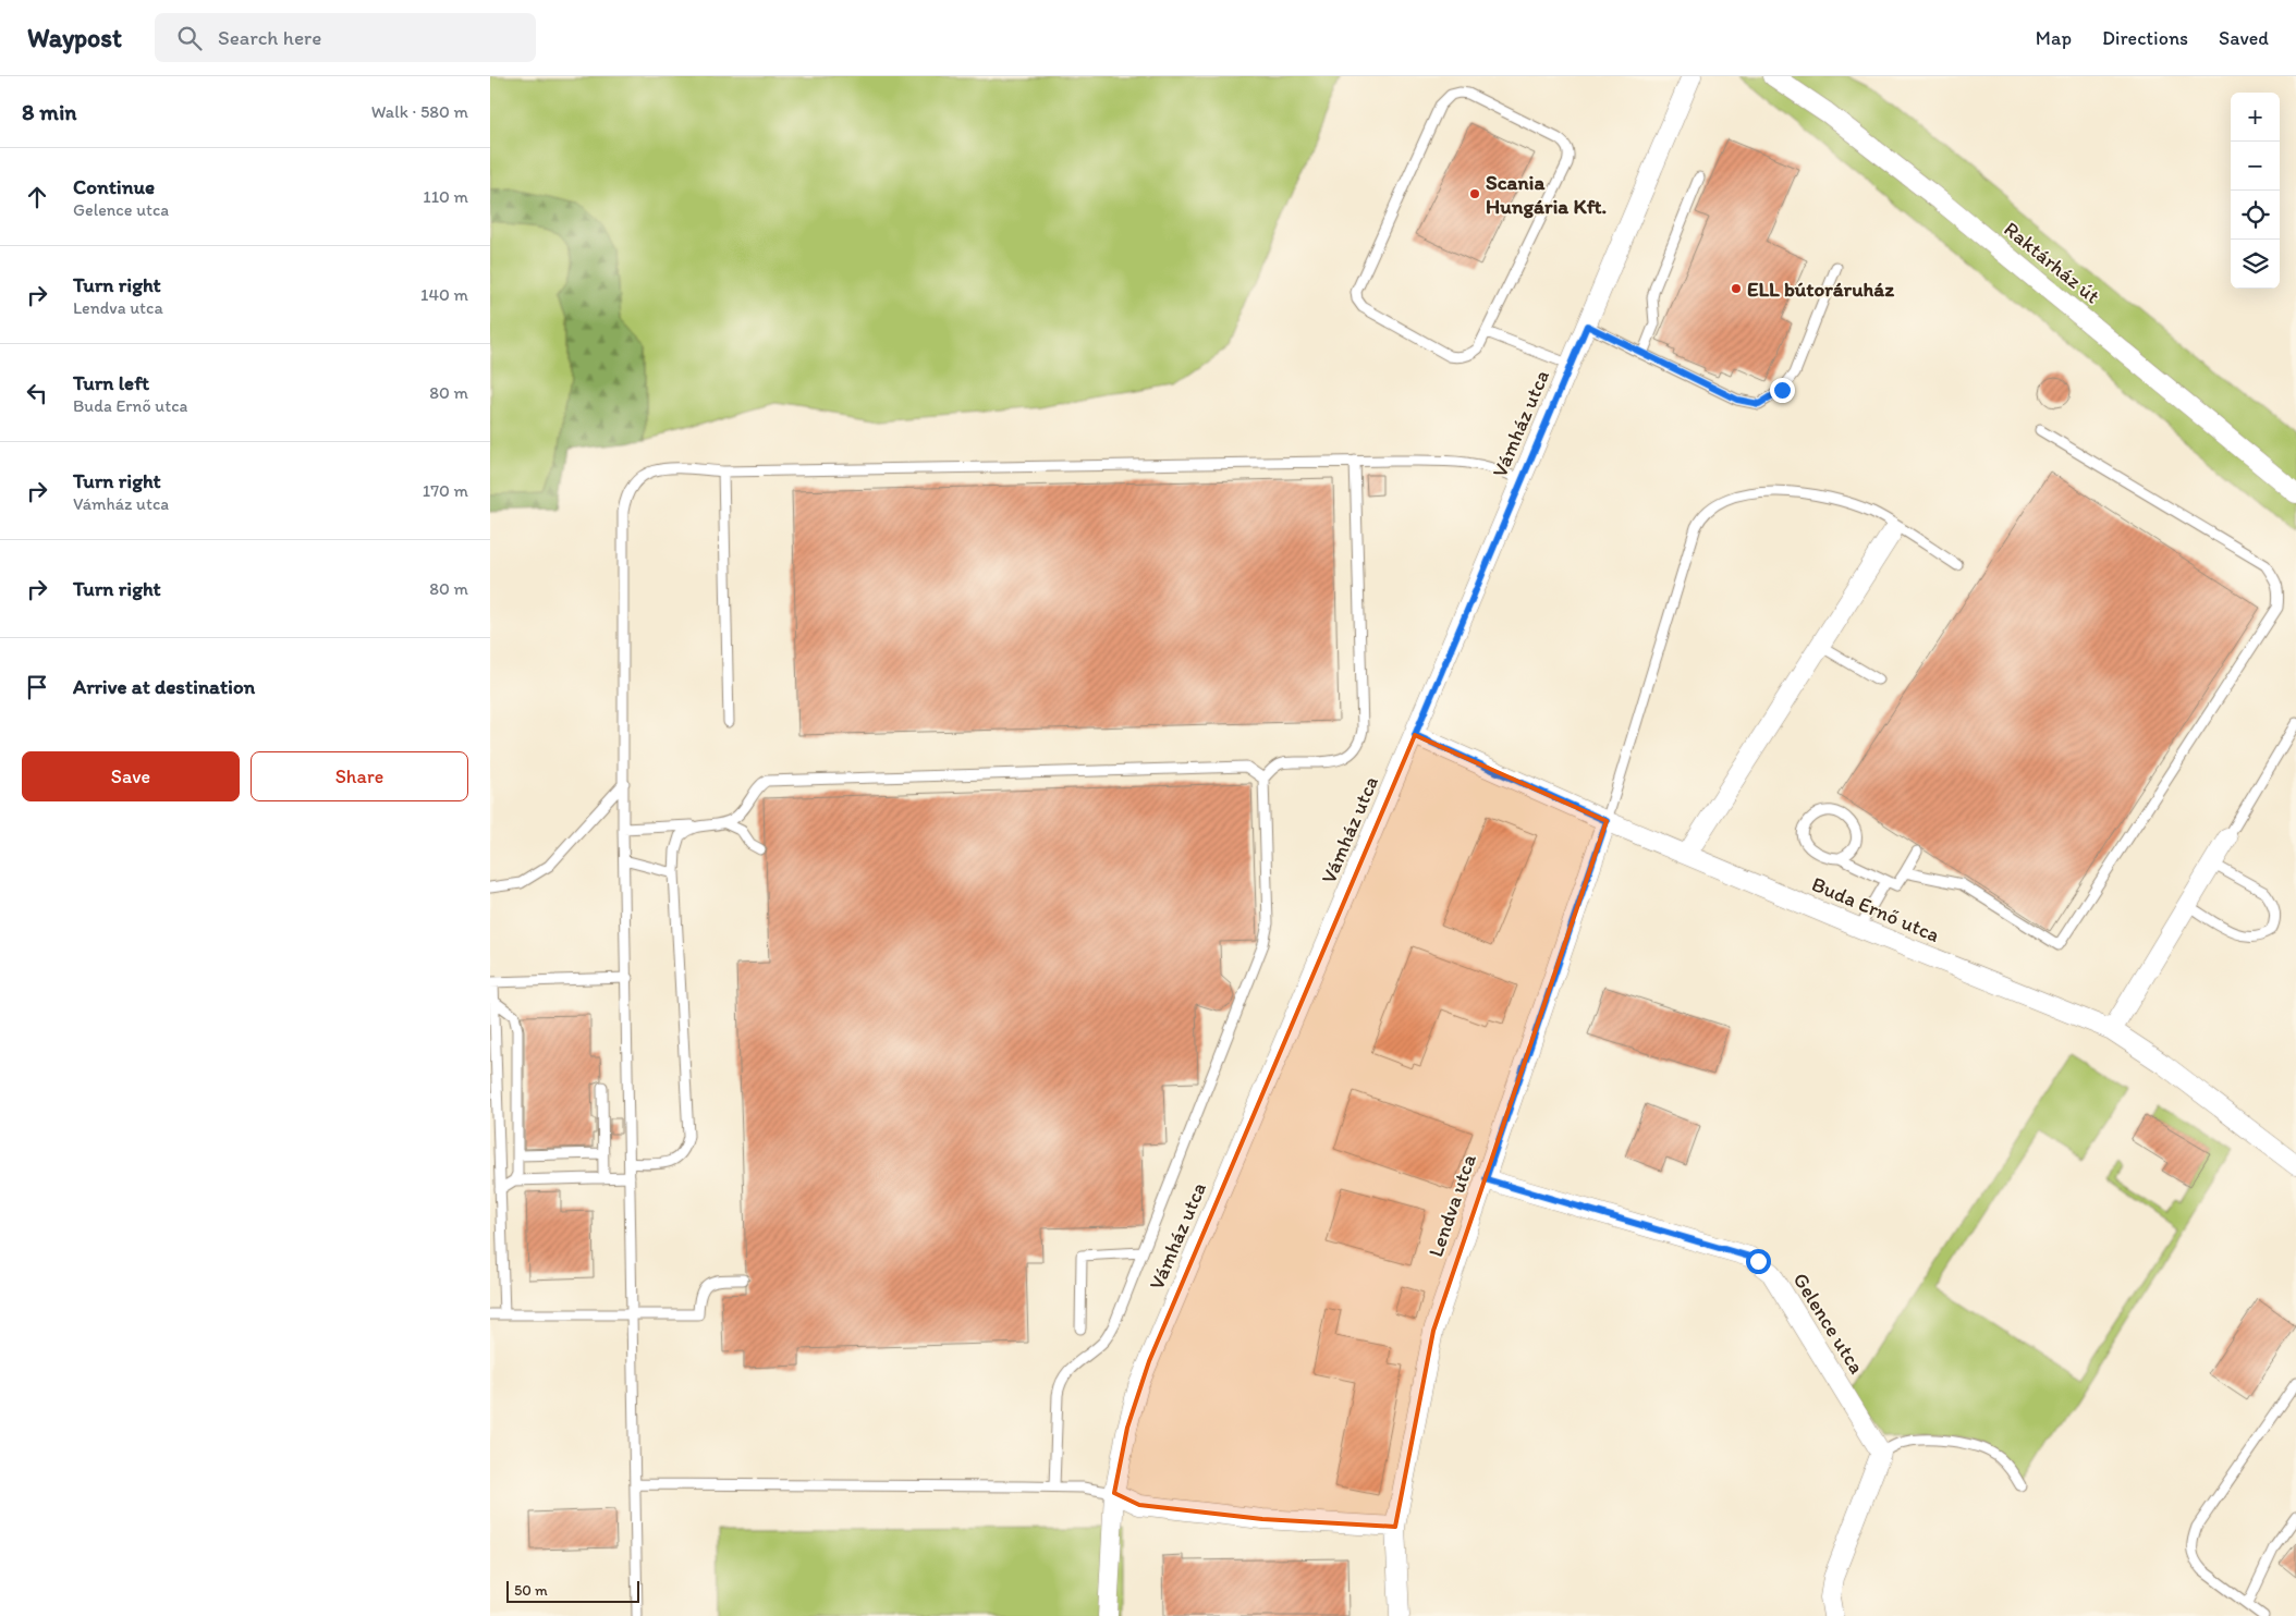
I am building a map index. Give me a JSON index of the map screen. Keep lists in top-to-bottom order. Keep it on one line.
{"streets":{"street":["Raktárház út","Vámház utca","Buda Ernő utca","Lendva utca","Gelence utca"]},"crossings":[["Vámház utca","Buda Ernő utca"],["Buda Ernő utca","Lendva utca"],["Lendva utca","Gelence utca"]],"places":["Scania Hungária Kft.","ELL bútoráruház"],"scale_bar":"50 m","page":{"header":"Waypost","search":"Search here","nav":["Map","Directions","Saved"],"heading":["8 min","Walk · 580 m"],"map_buttons":["+","−"],"list":[["Continue","Gelence utca","110 m"],["Turn right","Lendva utca","140 m"],["Turn left","Buda Ernő utca","80 m"],["Turn right","Vámház utca","170 m"],["Turn right","80 m"],"Arrive at destination"],"buttons":["Save","Share"],"scale":"50 m"}}
